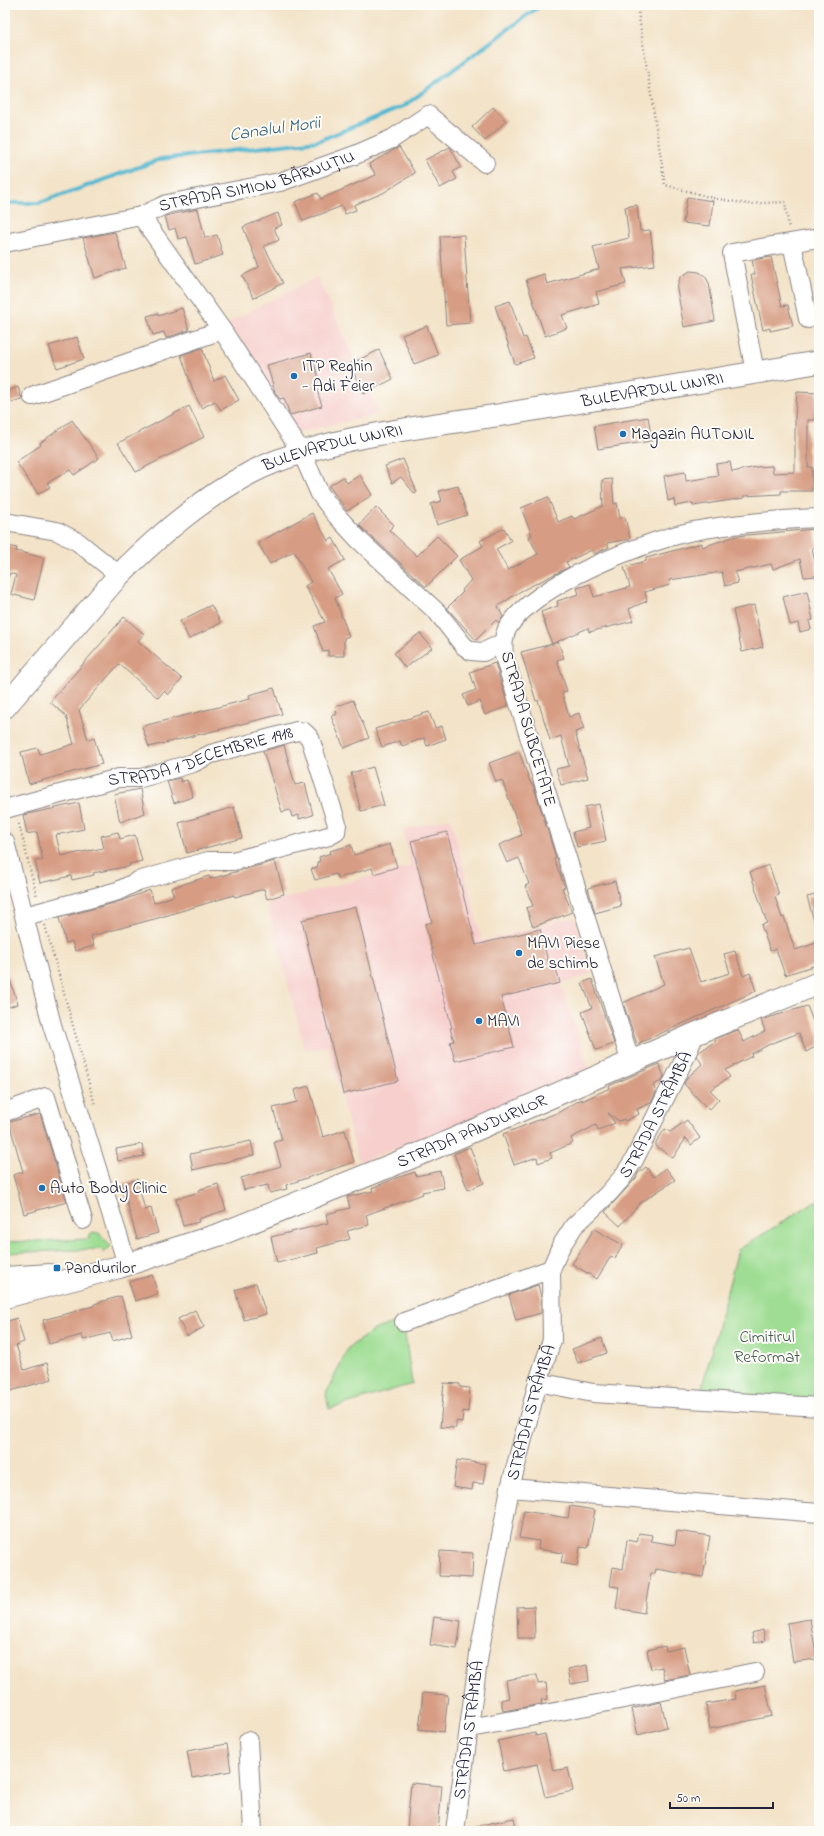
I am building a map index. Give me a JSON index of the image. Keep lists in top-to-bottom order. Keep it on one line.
{"streets":{"main road":["BULEVARDUL UNIRII","STRADA PANDURILOR"],"street":["STRADA SIMION BĂRNUȚIU","STRADA SUBCETATE","STRADA 1 DECEMBRIE 1918","STRADA STRÂMBĂ"]},"crossings":[["STRADA SUBCETATE","STRADA PANDURILOR"],["STRADA STRÂMBĂ","STRADA PANDURILOR"]],"water":["Canalul Morii"],"parks":["Cimitirul Reformat"],"places":{"other":["ITP Reghin - Adi Feier","Magazin AUTONIL","MAVI Piese de schimb","MAVI","Auto Body Clinic"],"transit":["Pandurilor"]},"scale_bar":"50 m"}
